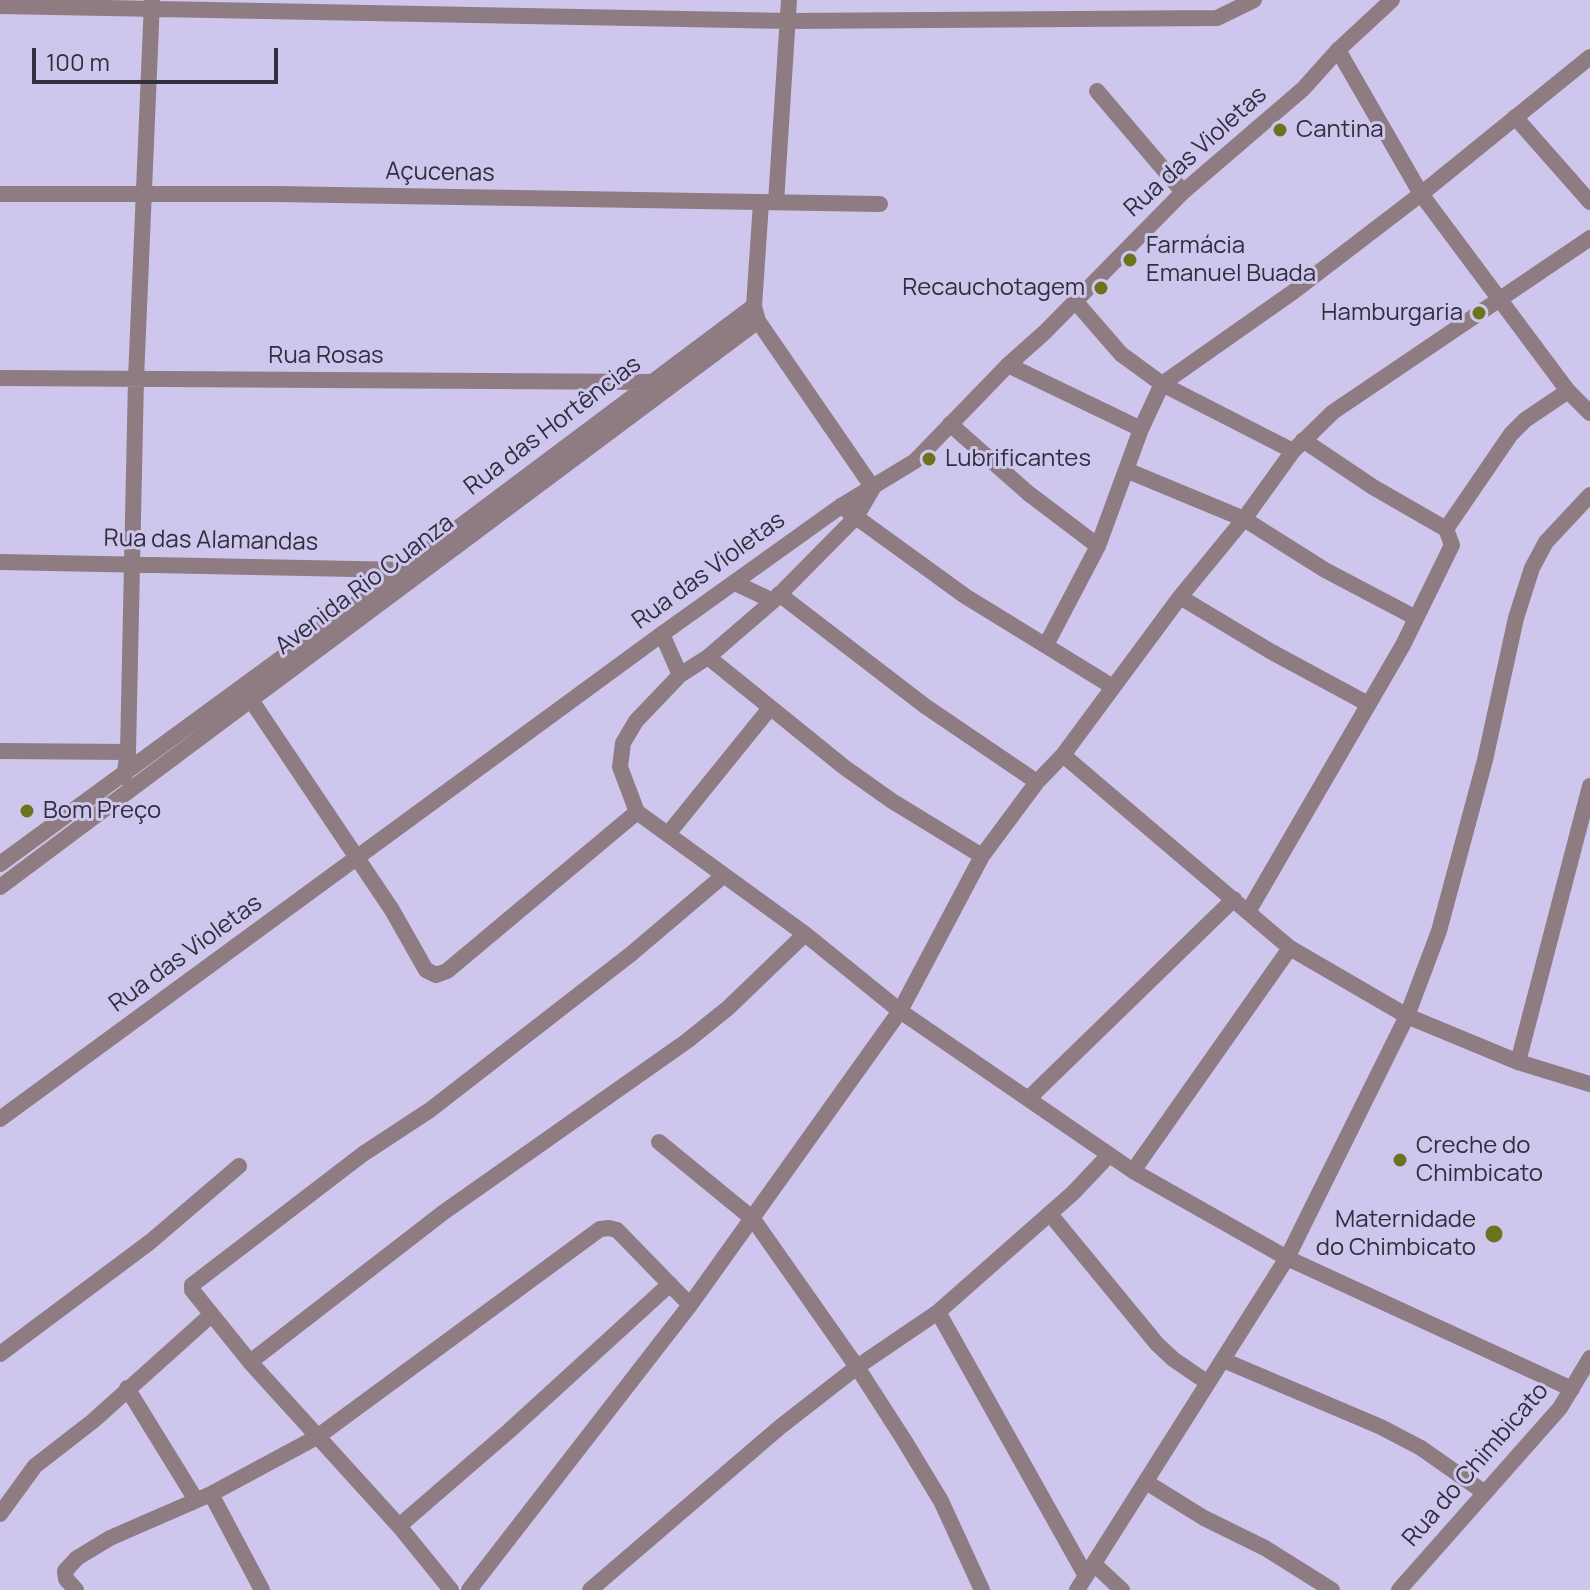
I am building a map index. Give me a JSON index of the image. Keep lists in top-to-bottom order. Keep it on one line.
{"streets":{"street":["Rua das Violetas","Açucenas","Rua Rosas","Rua das Hortências","Rua das Alamandas","Avenida Rio Cuanza","Rua do Chimbicato"]},"crossings":[["Rua Rosas","Rua das Hortências"],["Rua das Hortências","Rua das Alamandas"],["Rua das Hortências","Avenida Rio Cuanza"],["Rua das Alamandas","Avenida Rio Cuanza"]],"places":["Cantina","Farmácia Emanuel Buada","Recauchotagem","Hamburgaria","Lubrificantes","Bom Preço","Creche do Chimbicato","Maternidade do Chimbicato"],"scale_bar":"100 m"}
